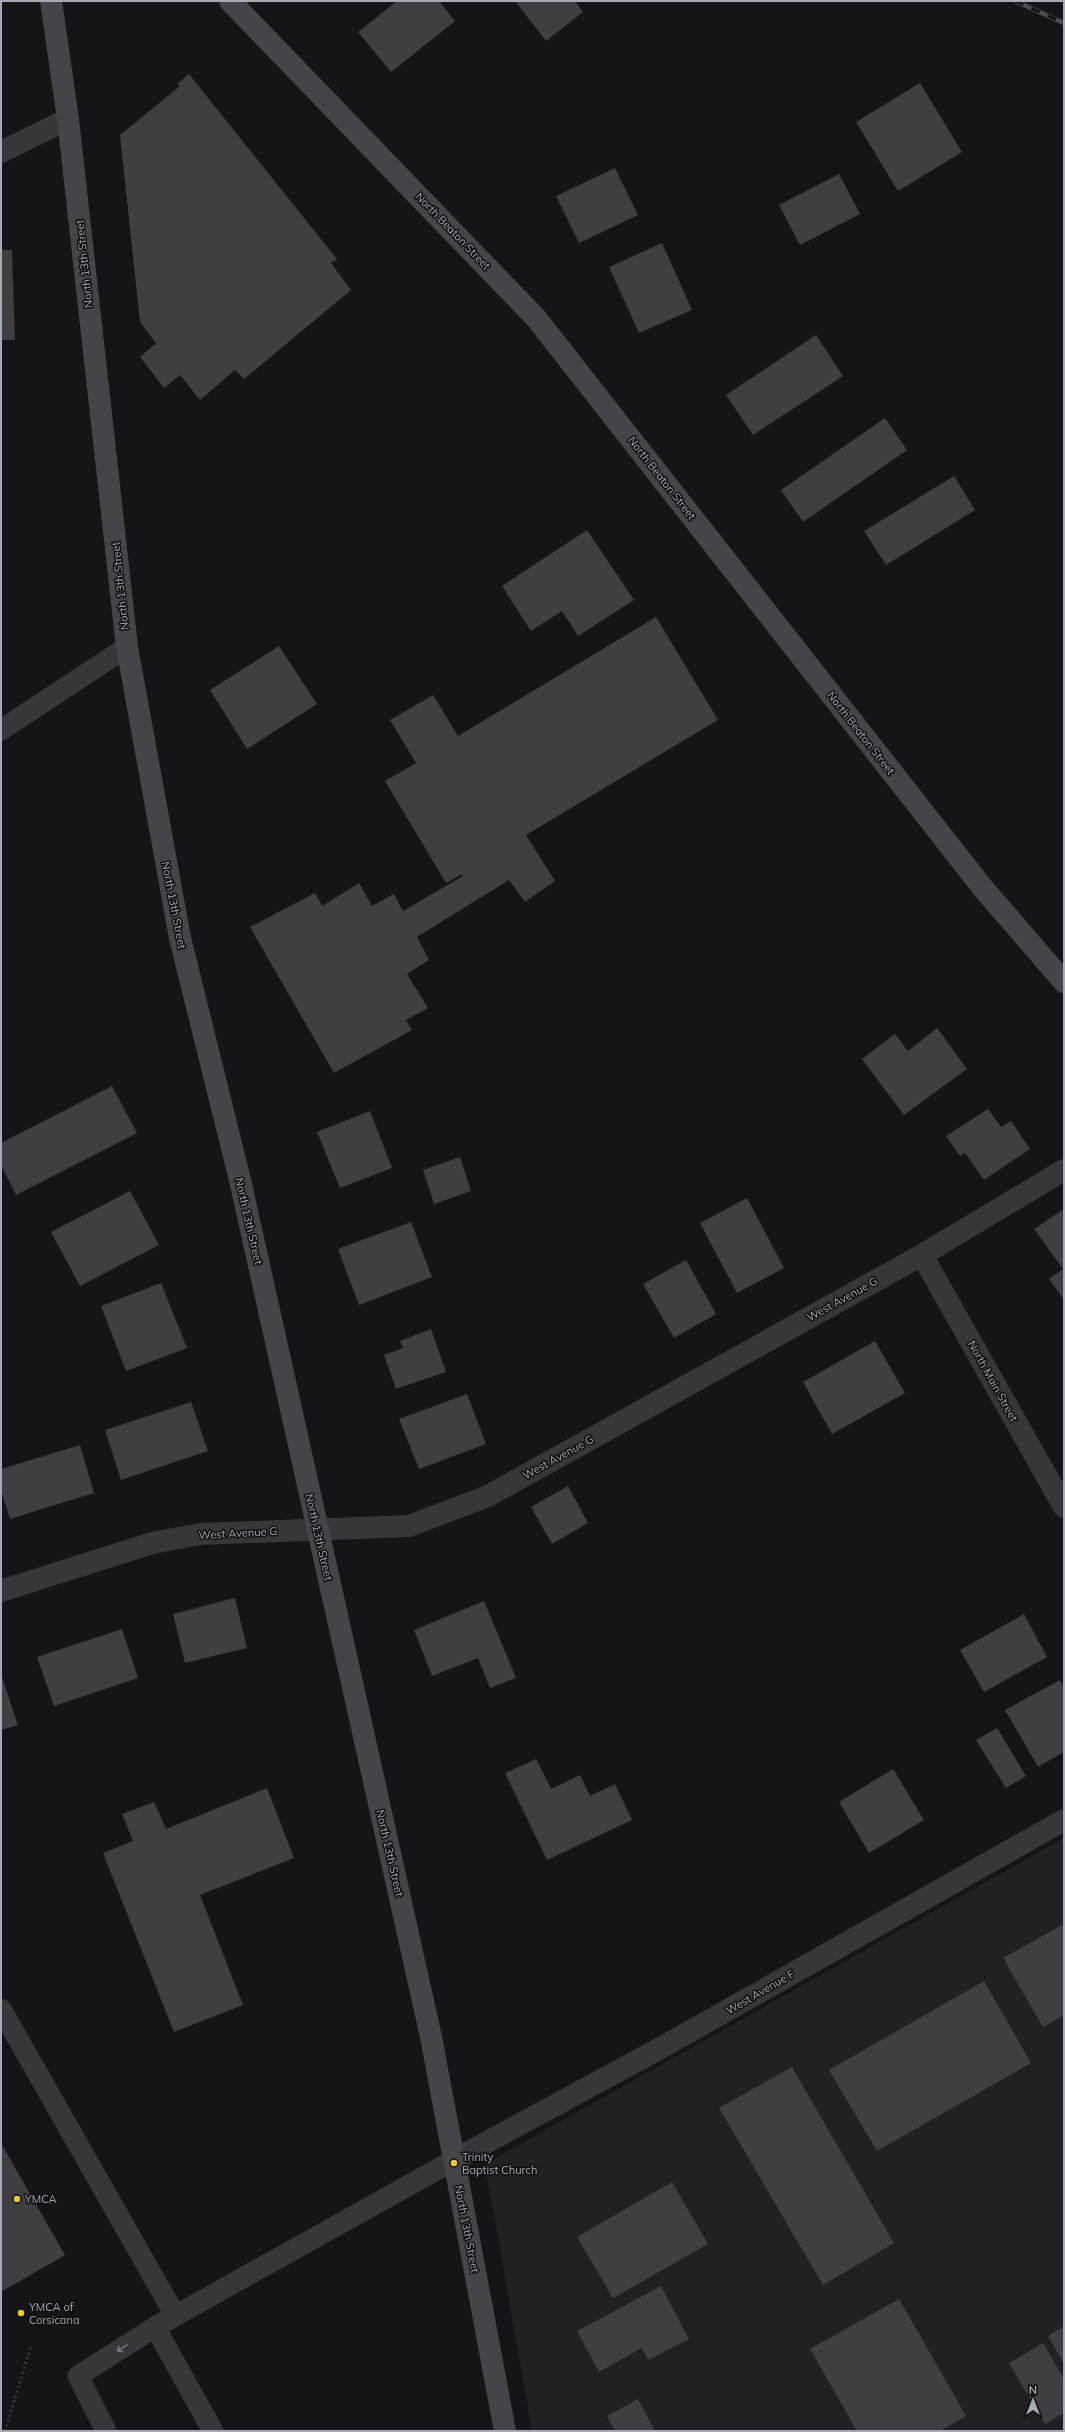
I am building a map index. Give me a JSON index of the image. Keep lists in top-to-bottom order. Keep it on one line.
{"streets":{"street":["North Beaton Street","North 13th Street","West Avenue G","North Main Street","West Avenue F"]},"crossings":[["North 13th Street","West Avenue G"],["North 13th Street","West Avenue F"],["West Avenue G","North Main Street"]],"places":["Trinity Baptist Church","YMCA","YMCA of Corsicana"],"north":"top"}
